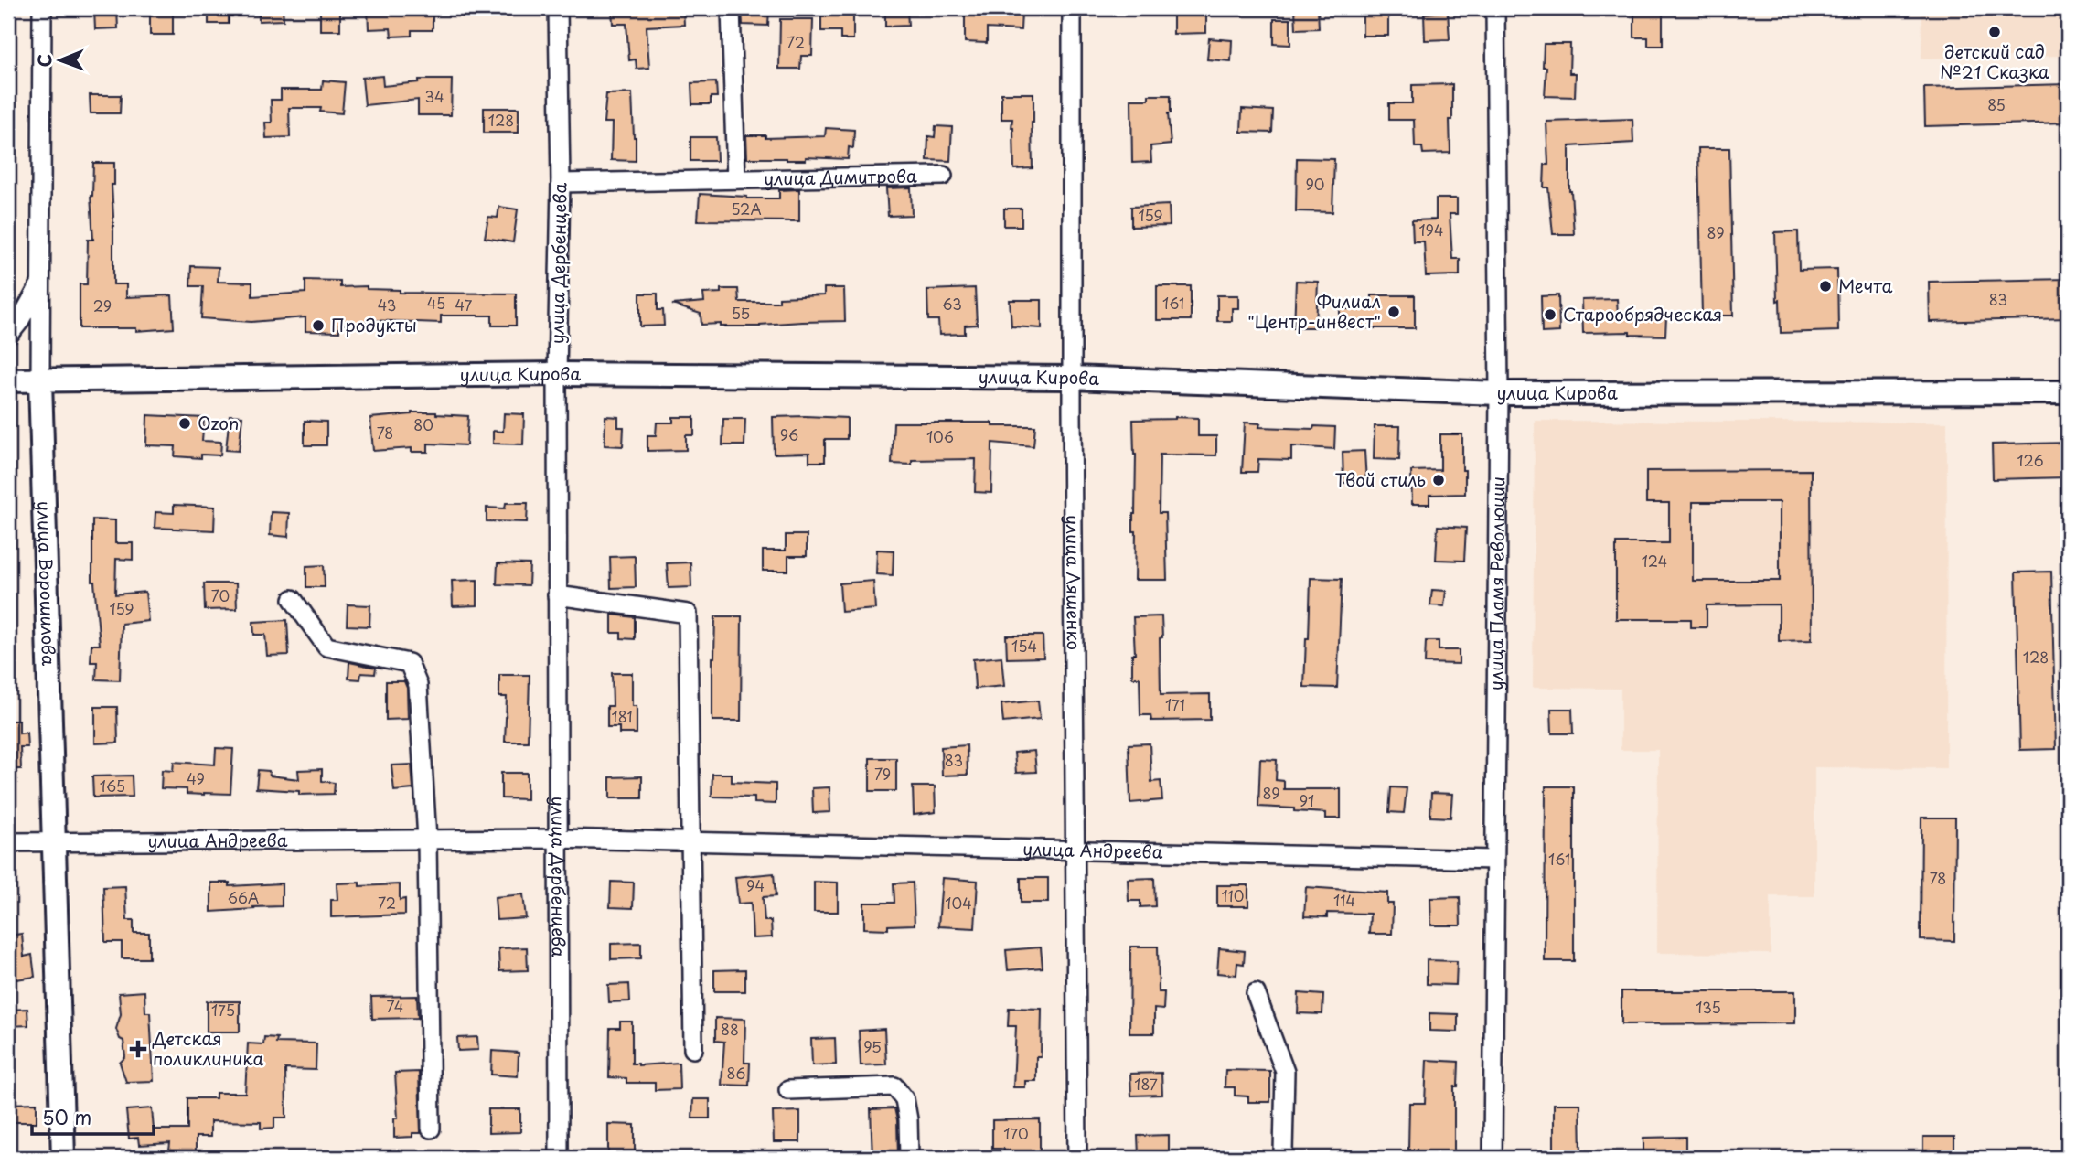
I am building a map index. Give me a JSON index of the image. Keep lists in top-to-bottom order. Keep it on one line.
{"streets":{"main road":["улица Кирова","улица Ворошилова"],"street":["улица Димитрова","улица Дербенцева","улица Пламя Революции","улица Ляшенко","улица Андреева"]},"crossings":[["улица Димитрова","улица Дербенцева"],["улица Дербенцева","улица Кирова"],["улица Дербенцева","улица Андреева"],["улица Кирова","улица Пламя Революции"],["улица Кирова","улица Ворошилова"],["улица Кирова","улица Ляшенко"],["улица Пламя Революции","улица Андреева"],["улица Ворошилова","улица Андреева"],["улица Ляшенко","улица Андреева"]],"places":{"other":["детский сад №21 Сказка","Мечта","Филиал \"Центр-инвест\"","Старообрядческая","Продукты","Ozon","Твой стиль"],"health":["Детская поликлиника"]},"house_numbers":["72","34","85","128","90","52А","159","194","89","83","45","161","63","43","47","29","55","80","78","96","106","126","124","70","159","154","128","171","181","83","79","49","165","89","91","161","78","94","110","66А","114","72","104","74","135","175","88","95","86","187","170"],"scale_bar":"50 m","north":"left"}
